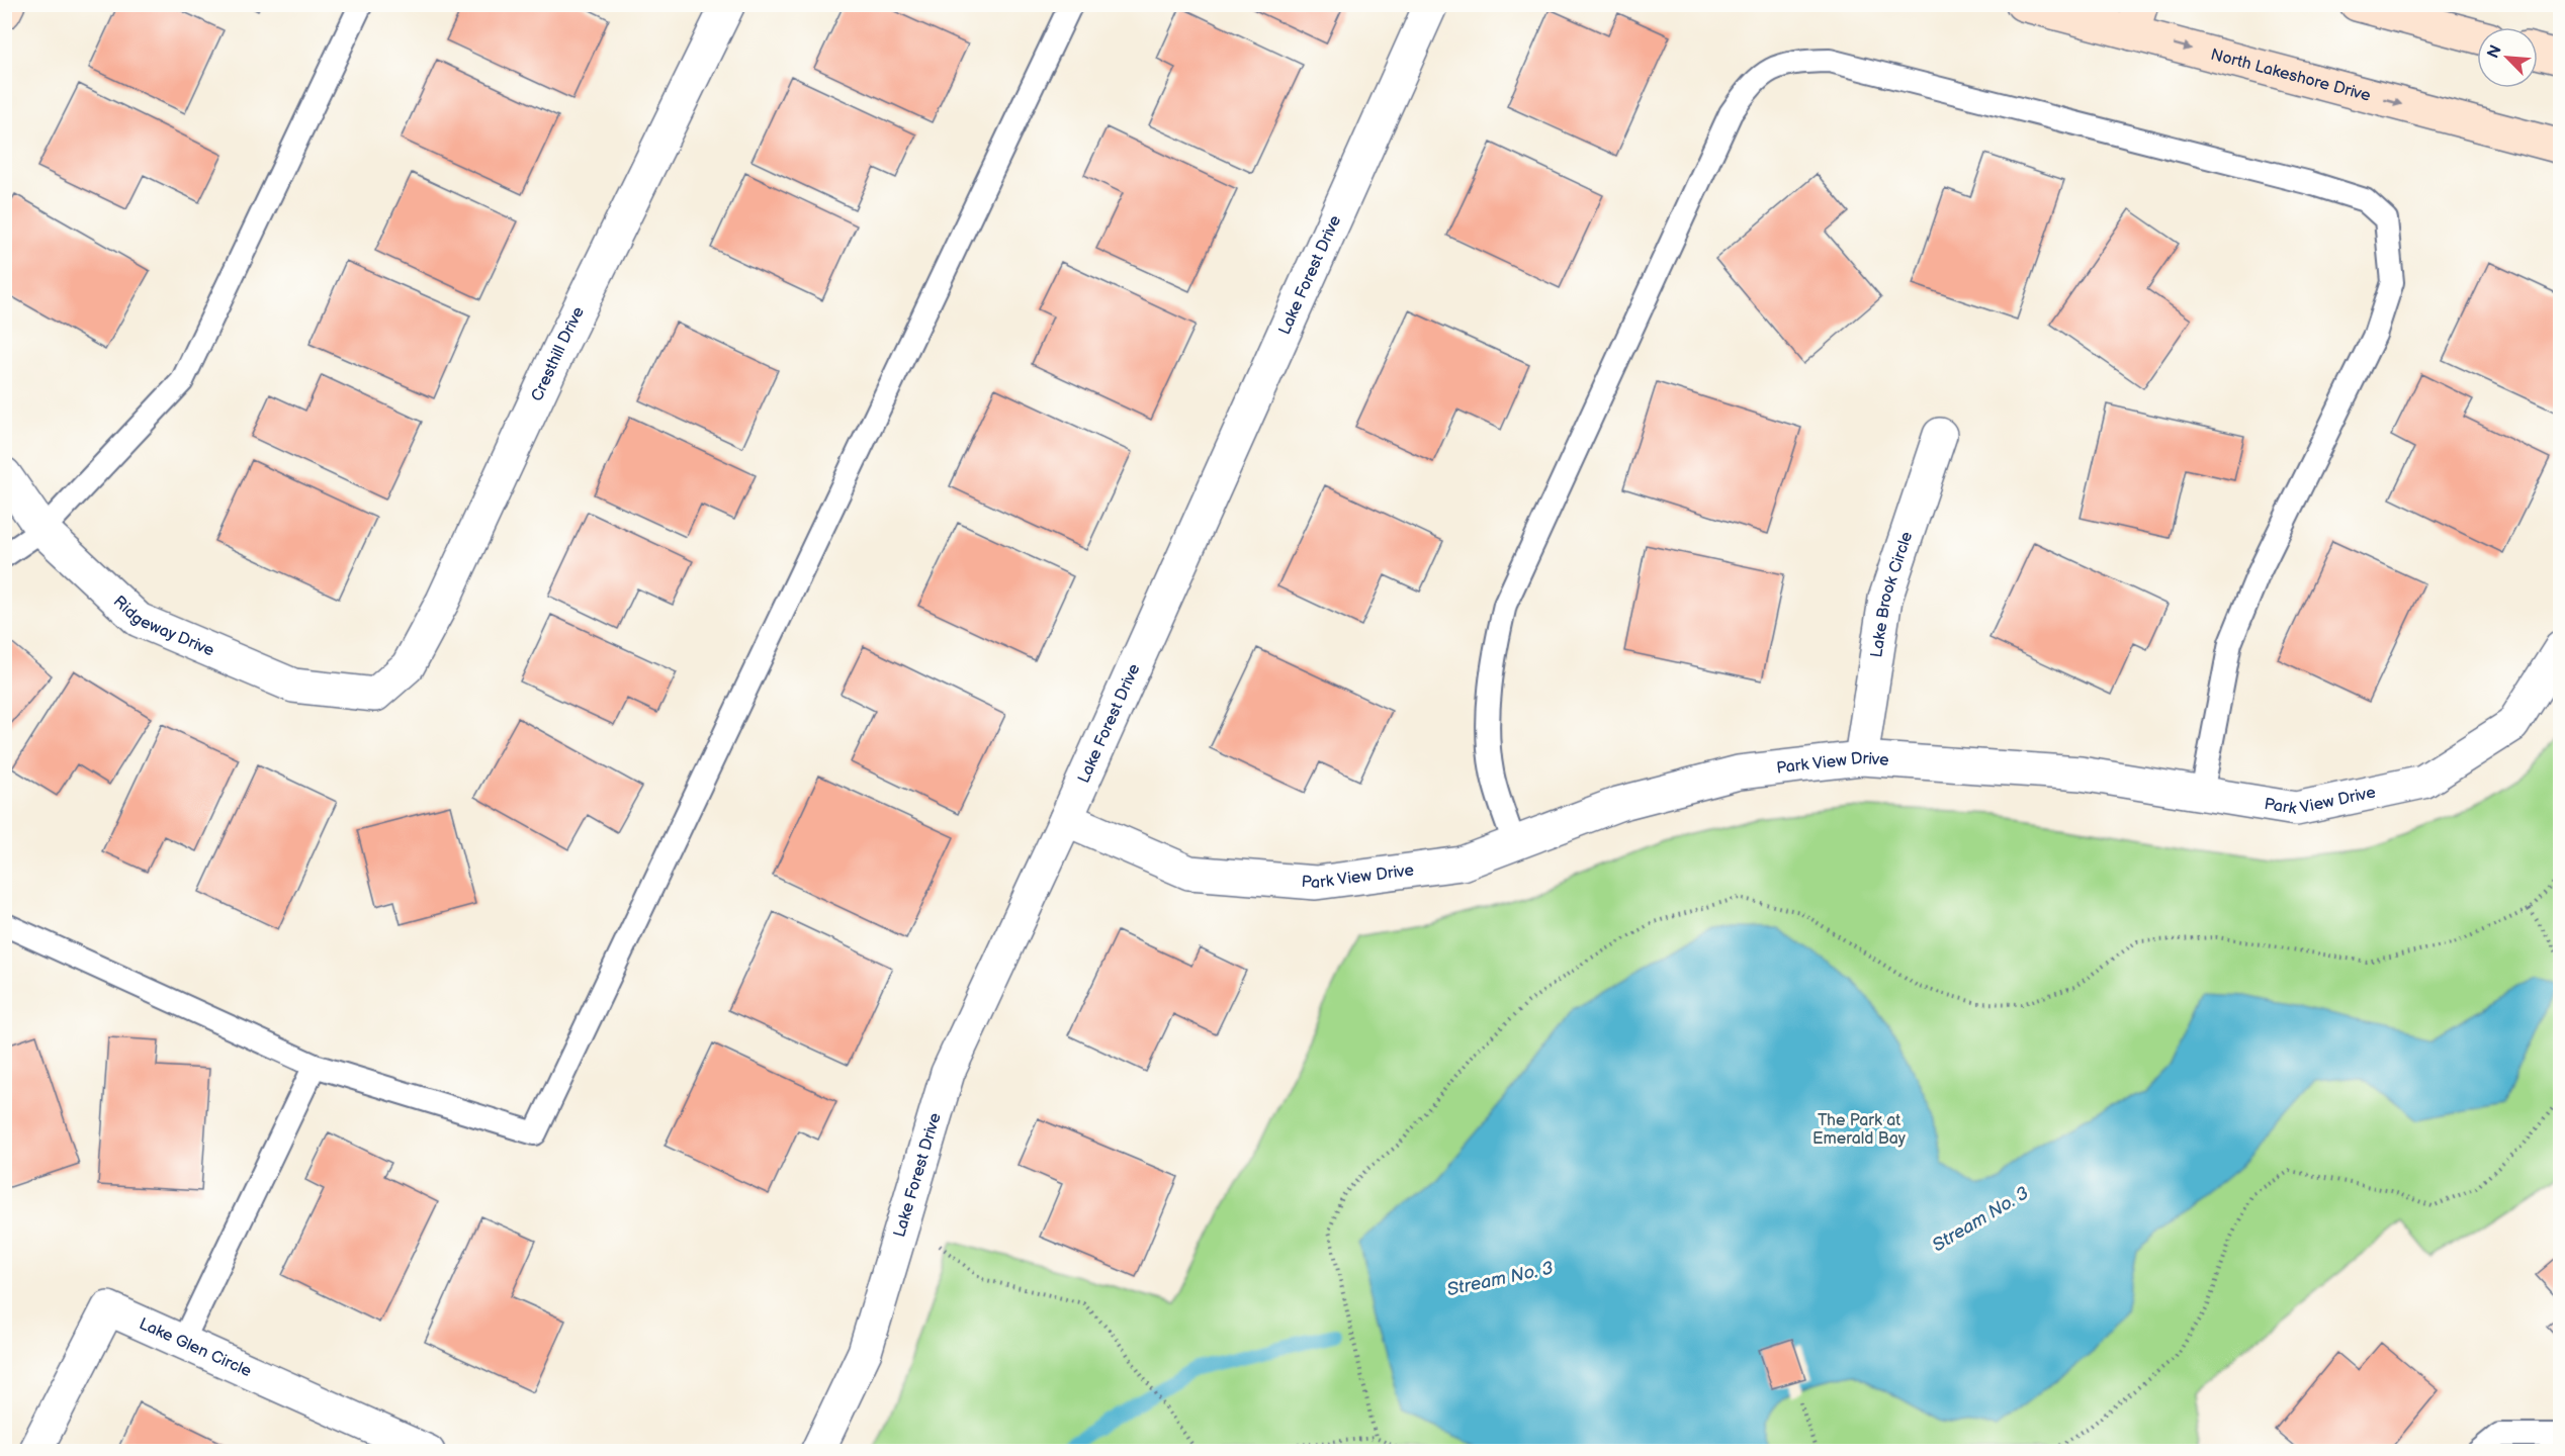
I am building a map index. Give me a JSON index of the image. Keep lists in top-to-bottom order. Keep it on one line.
{"streets":{"main road":["North Lakeshore Drive"],"street":["Lake Forest Drive","Cresthill Drive","Lake Brook Circle","Ridgeway Drive","Park View Drive","Lake Glen Circle"]},"crossings":[["Lake Forest Drive","Park View Drive"],["Cresthill Drive","Ridgeway Drive"],["Lake Brook Circle","Park View Drive"]],"water":["Stream No. 3"],"parks":["The Park at Emerald Bay"],"north":"top left"}
